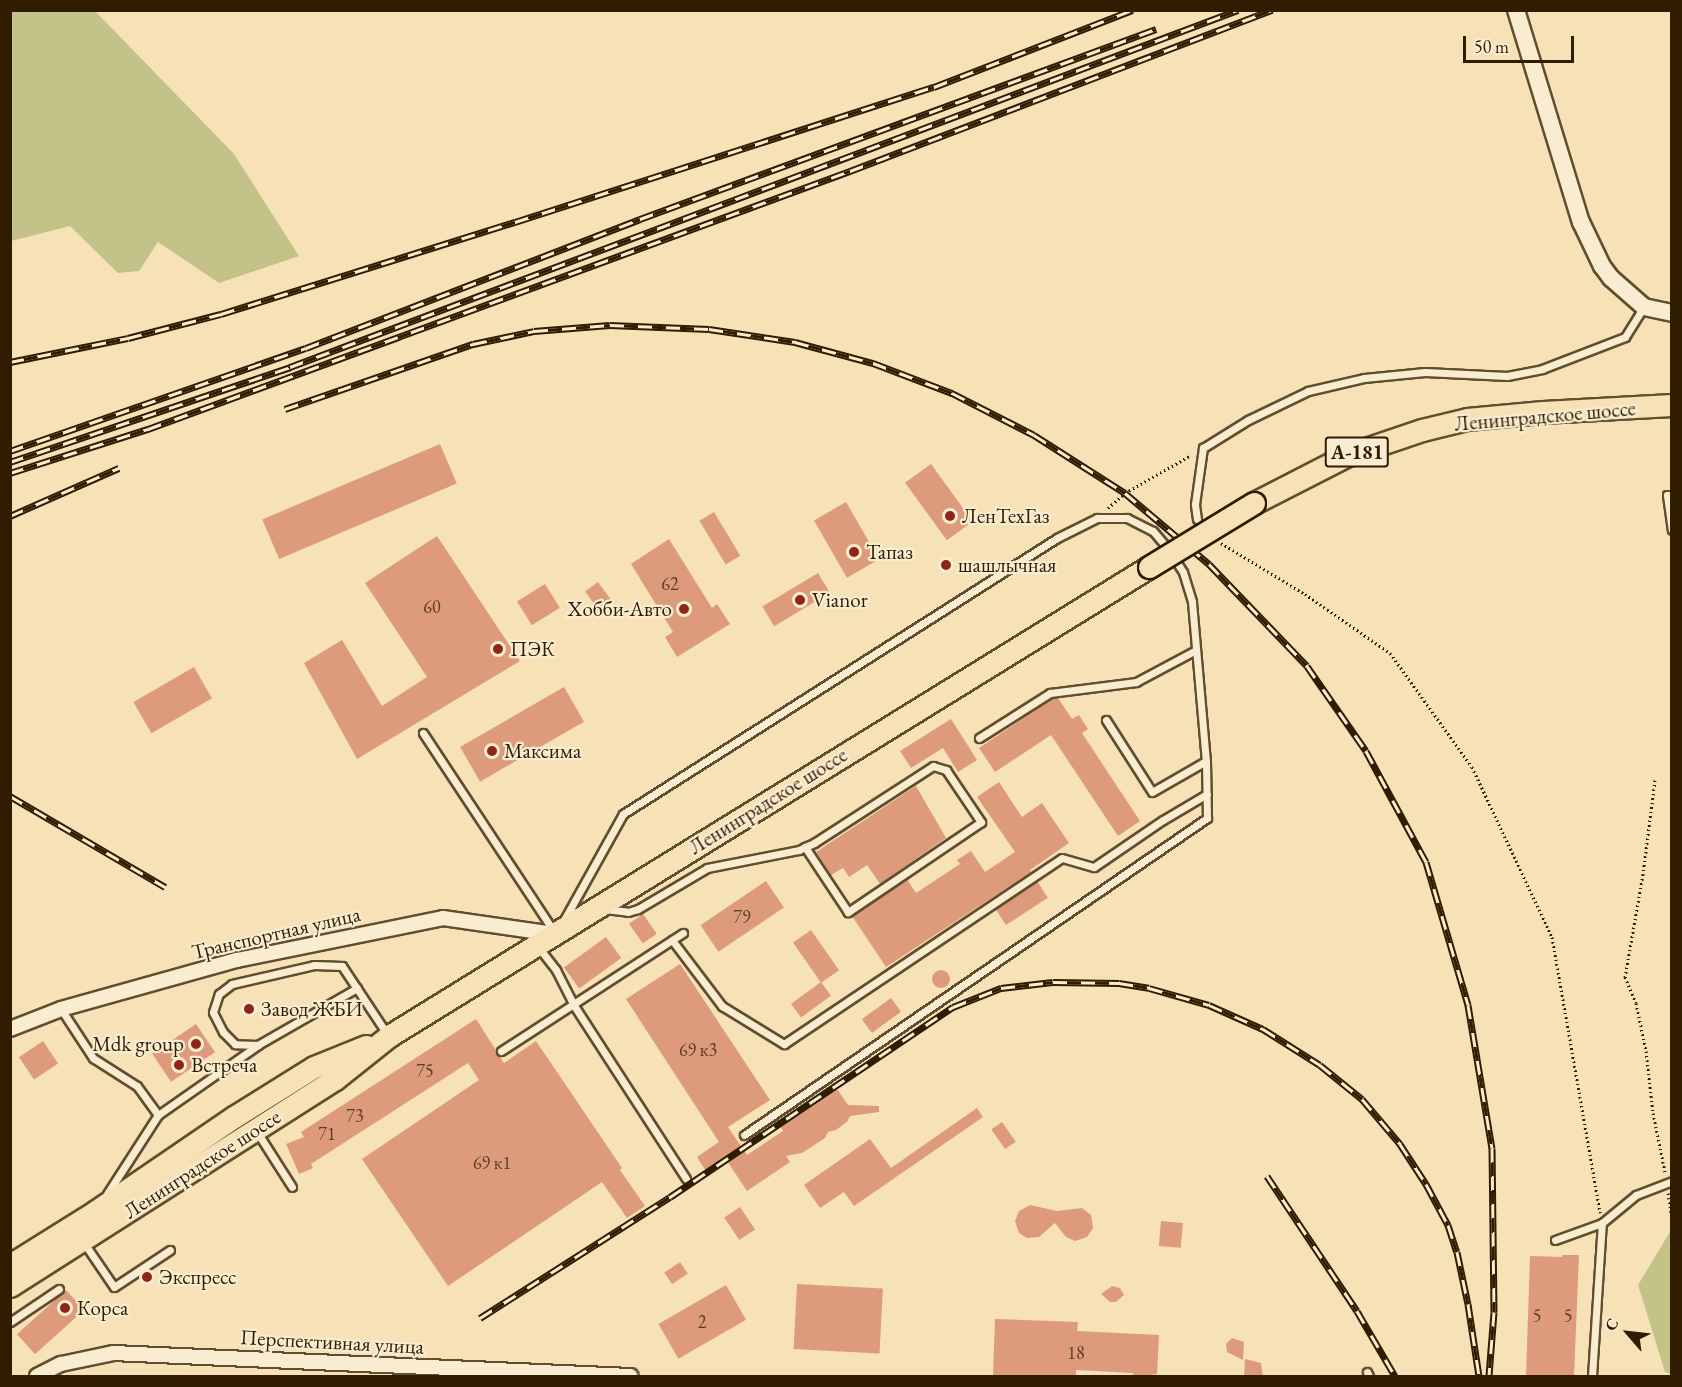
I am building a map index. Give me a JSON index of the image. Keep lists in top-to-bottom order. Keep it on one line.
{"streets":{"main road":["Ленинградское шоссе","А-181"],"street":["Транспортная улица","Перспективная улица"]},"crossings":[["Ленинградское шоссе","Транспортная улица"]],"places":["ЛенТехГаз","Тапаз","шашлычная","Vianor","Хобби-Авто","ПЭК","Максима","Завод ЖБИ","Mdk group","Встреча","Экспресс","Корса"],"house_numbers":["62","60","79","69 к3","75","73","71","69 к1","5","5","2","18"],"scale_bar":"50 m","north":"top left"}
